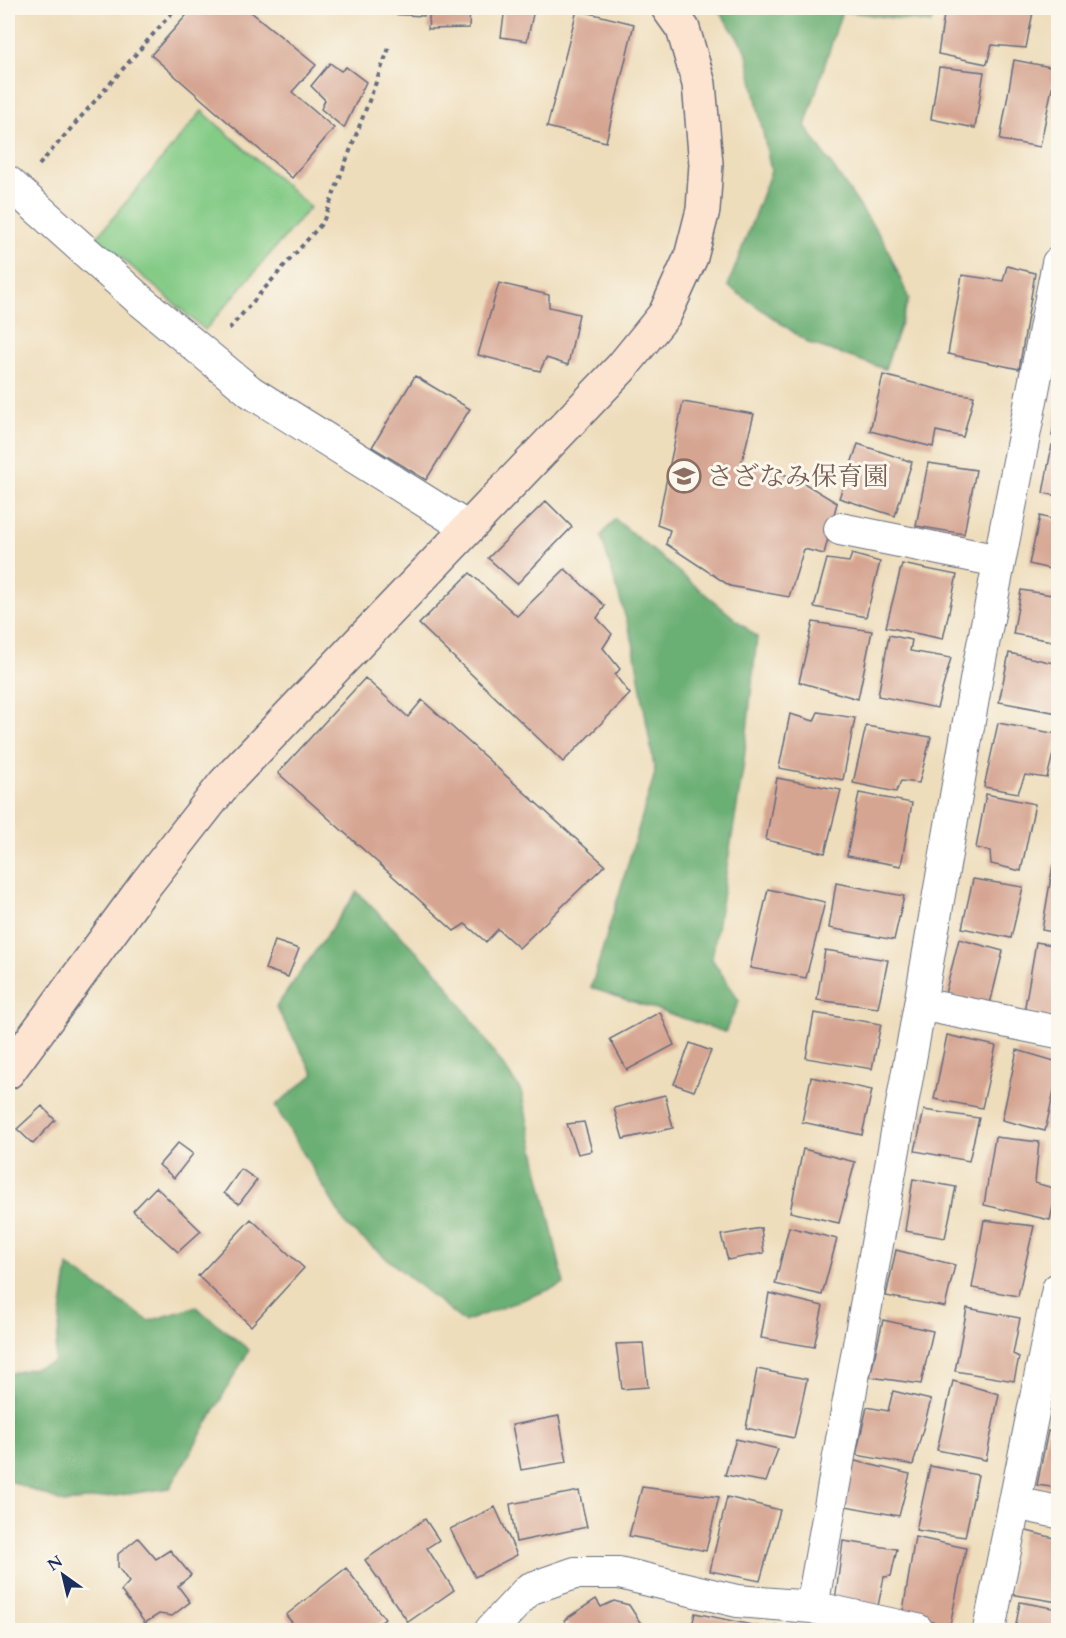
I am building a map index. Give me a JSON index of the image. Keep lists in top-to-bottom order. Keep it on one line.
{"places":{"school or university":["さざなみ保育園"]},"north":"top left"}
